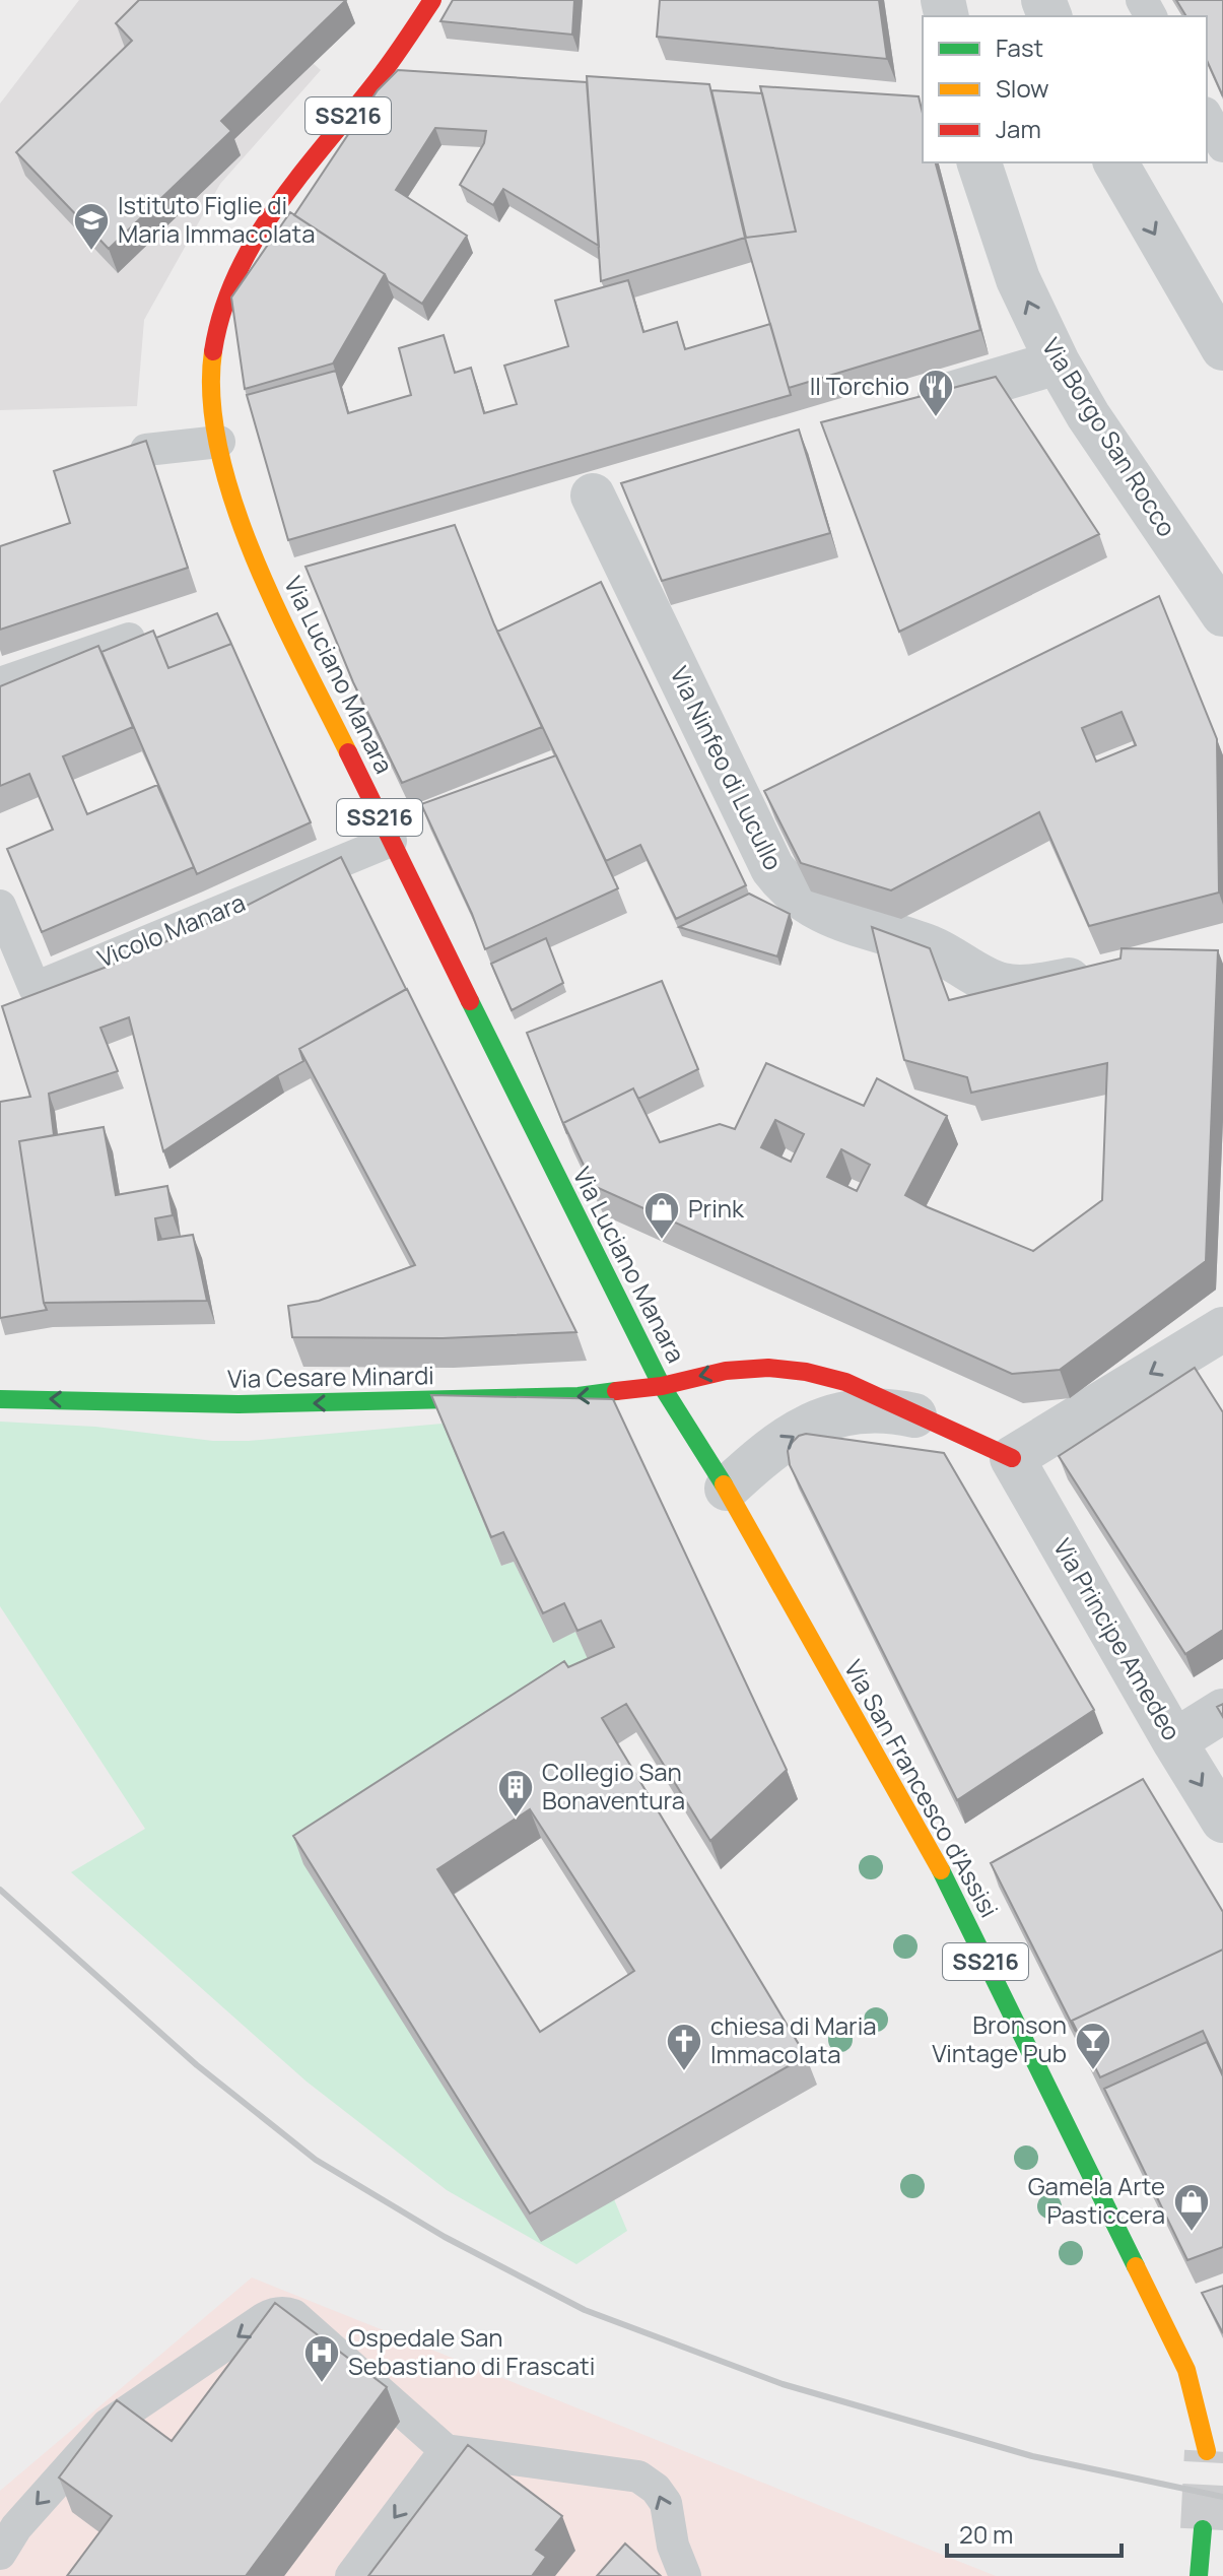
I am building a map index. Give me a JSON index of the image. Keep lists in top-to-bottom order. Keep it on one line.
{"streets":{"main road":["SS216","Via Luciano Manara","Via Cesare Minardi","Via San Francesco d'Assisi"],"street":["Via Borgo San Rocco","Via Ninfeo di Lucullo","Via Principe Amedeo"],"lane":["Vicolo Manara"]},"crossings":[["Via Luciano Manara","Vicolo Manara"],["Via Luciano Manara","Via Cesare Minardi"],["Via Luciano Manara","Via San Francesco d'Assisi"],["Via Cesare Minardi","Via Principe Amedeo"],["Via Cesare Minardi","Via San Francesco d'Assisi"]],"one_way":["Via Cesare Minardi"],"places":{"school or university":["Istituto Figlie di Maria Immacolata"],"restaurant":["Il Torchio"],"shop":["Prink","Gamela Arte Pasticcera"],"building":["Collegio San Bonaventura"],"bar":["Bronson Vintage Pub"],"church":["chiesa di Maria Immacolata"],"hospital":["Ospedale San Sebastiano di Frascati"]},"legend":["Fast","Slow","Jam"],"scale_bar":"20 m"}
